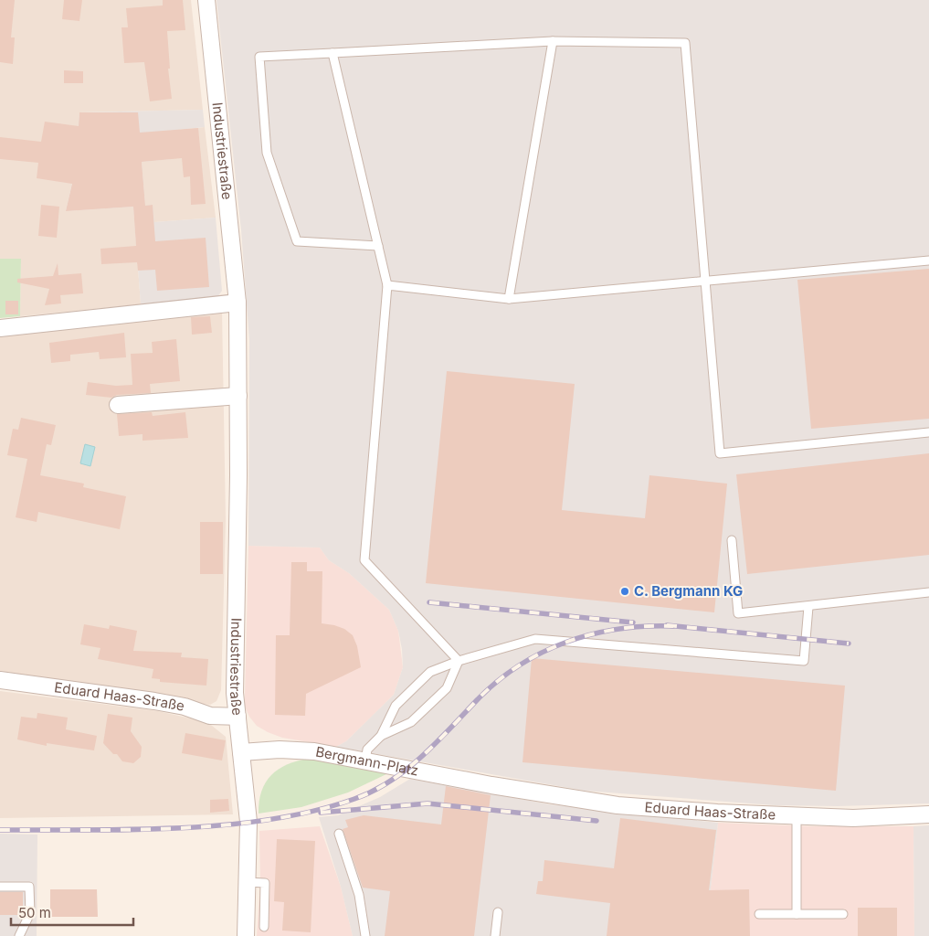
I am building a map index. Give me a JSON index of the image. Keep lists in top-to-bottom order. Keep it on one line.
{"streets":{"street":["Industriestraße","Eduard Haas-Straße","Bergmann-Platz"]},"crossings":[["Industriestraße","Eduard Haas-Straße"],["Industriestraße","Bergmann-Platz"],["Eduard Haas-Straße","Bergmann-Platz"]],"places":["C. Bergmann KG"],"scale_bar":"50 m"}
